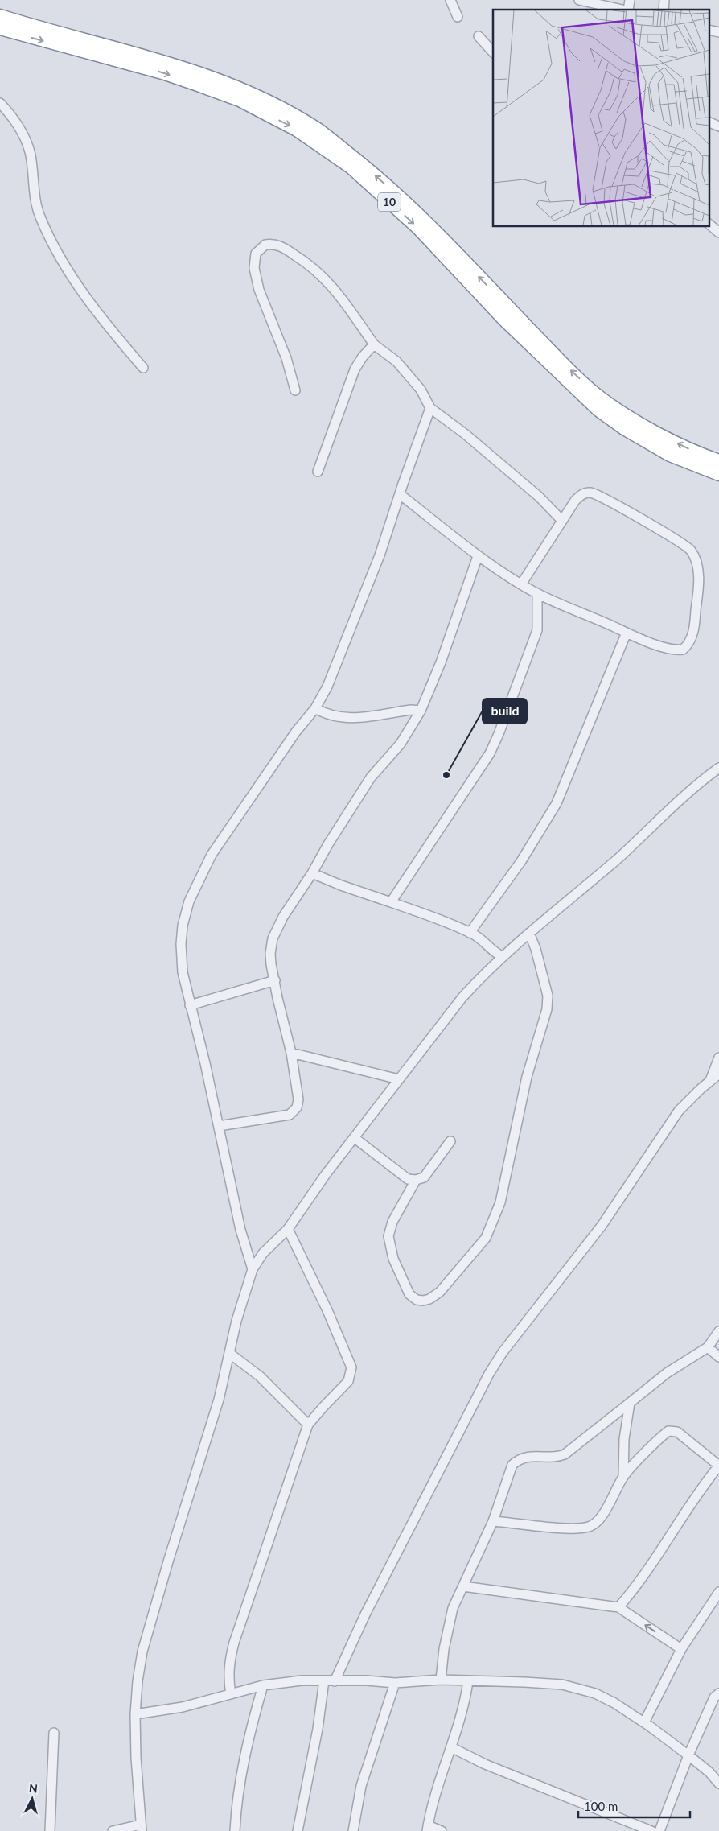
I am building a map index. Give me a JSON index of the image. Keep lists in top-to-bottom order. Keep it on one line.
{"streets":{"highway":["10"]},"places":["build"],"scale_bar":"100 m","north":"top"}
